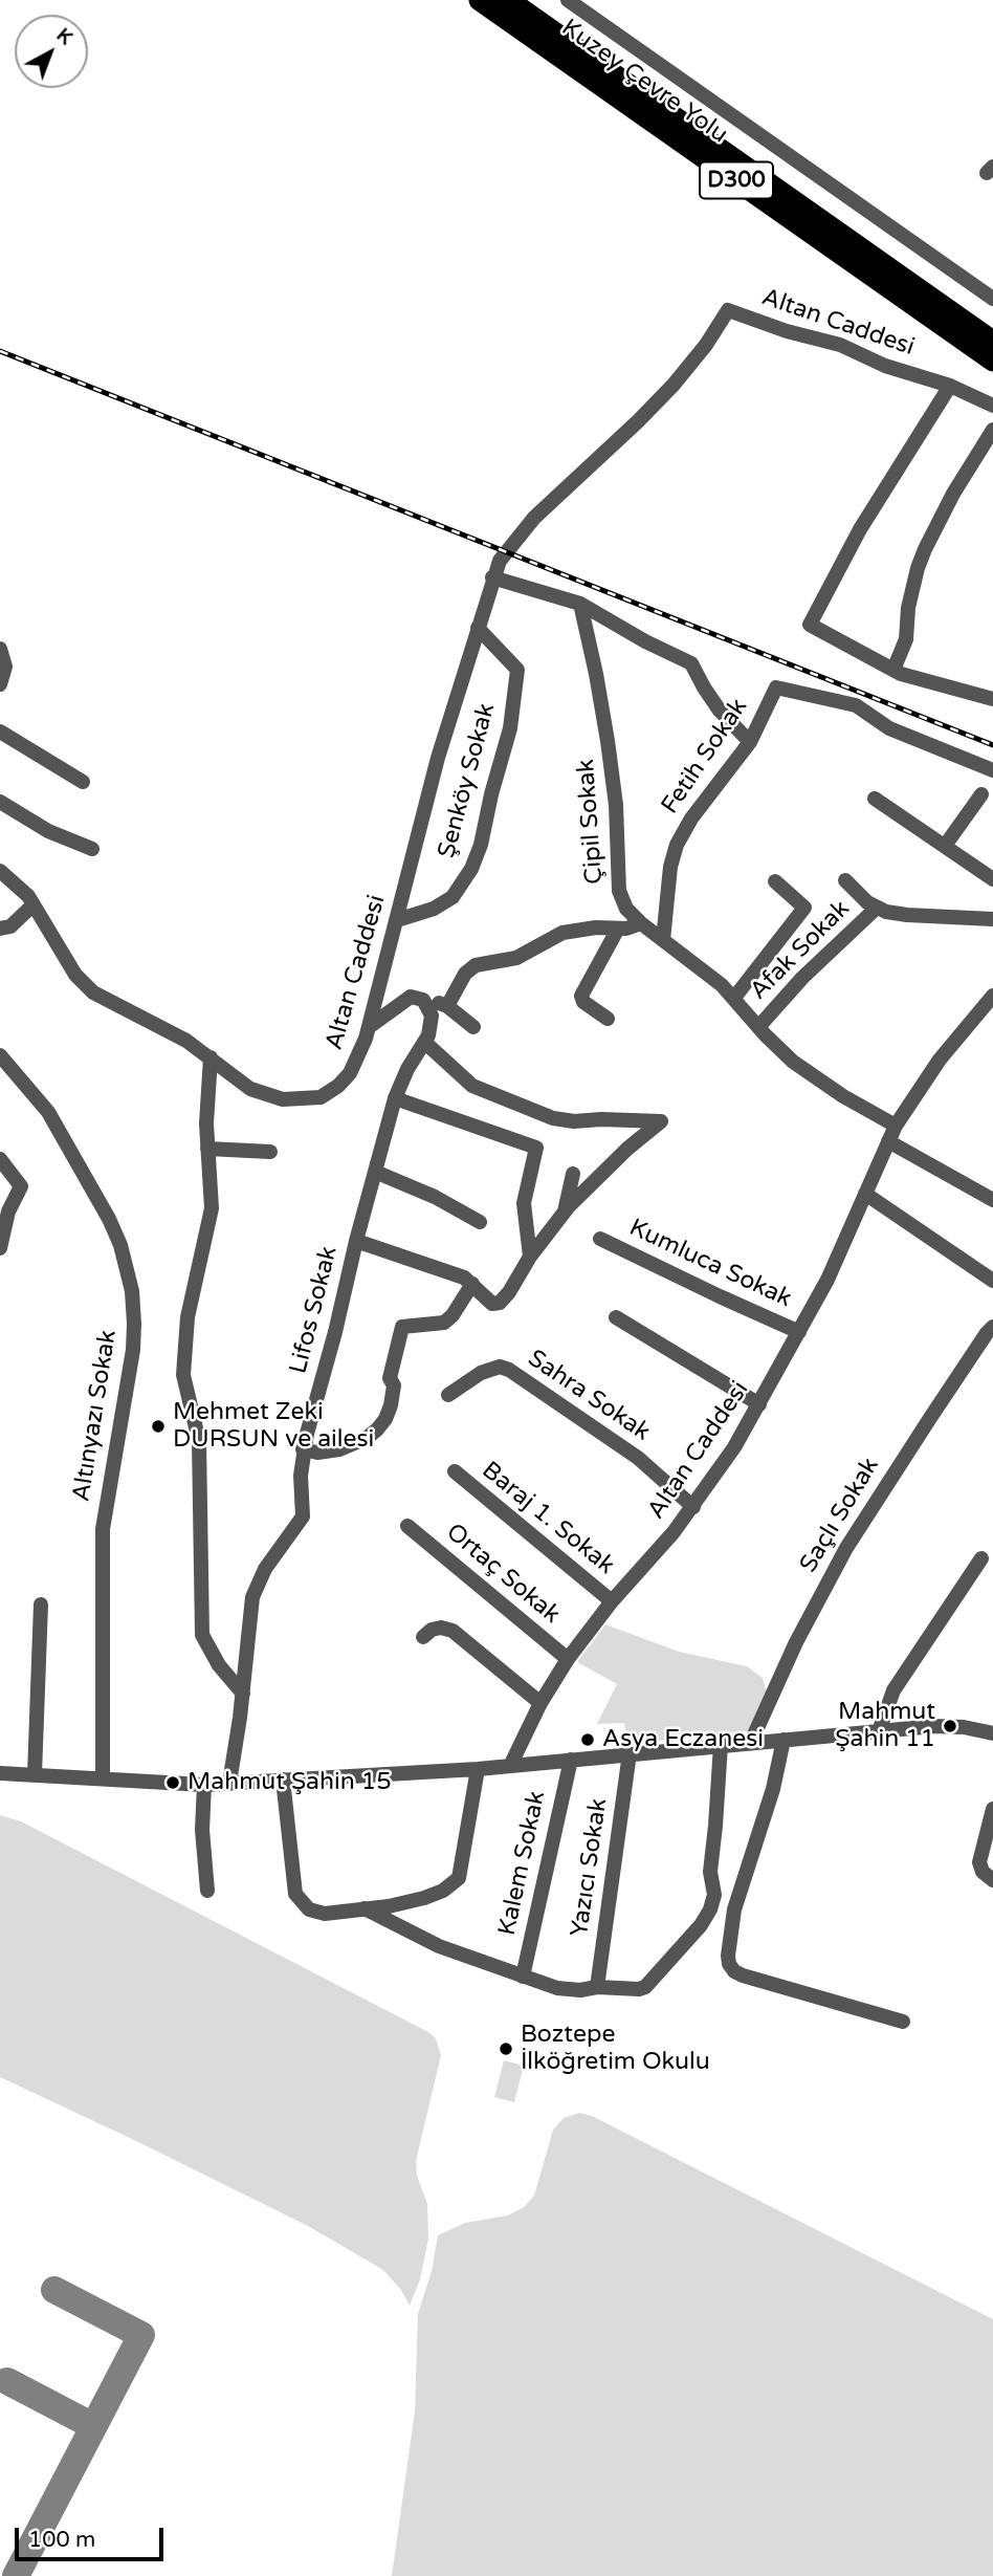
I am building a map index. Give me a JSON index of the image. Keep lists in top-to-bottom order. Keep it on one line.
{"streets":{"highway":["Kuzey Çevre Yolu","D300"],"street":["Altan Caddesi","Fetih Sokak","Şenköy Sokak","Çipil Sokak","Afak Sokak","Kumluca Sokak","Lifos Sokak","Sahra Sokak","Altınyazı Sokak","Saçlı Sokak","Baraj 1. Sokak","Ortaç Sokak","Kalem Sokak","Yazıcı Sokak"]},"crossings":[["Altan Caddesi","Şenköy Sokak"],["Altan Caddesi","Çipil Sokak"],["Altan Caddesi","Kumluca Sokak"],["Altan Caddesi","Sahra Sokak"],["Altan Caddesi","Baraj 1. Sokak"],["Altan Caddesi","Ortaç Sokak"],["Fetih Sokak","Çipil Sokak"],["Çipil Sokak","Afak Sokak"]],"places":["Mehmet Zeki DURSUN ve ailesi","Mahmut Şahin 11","Asya Eczanesi","Mahmut Şahin 15","Boztepe İlköğretim Okulu"],"scale_bar":"100 m","north":"top right"}
